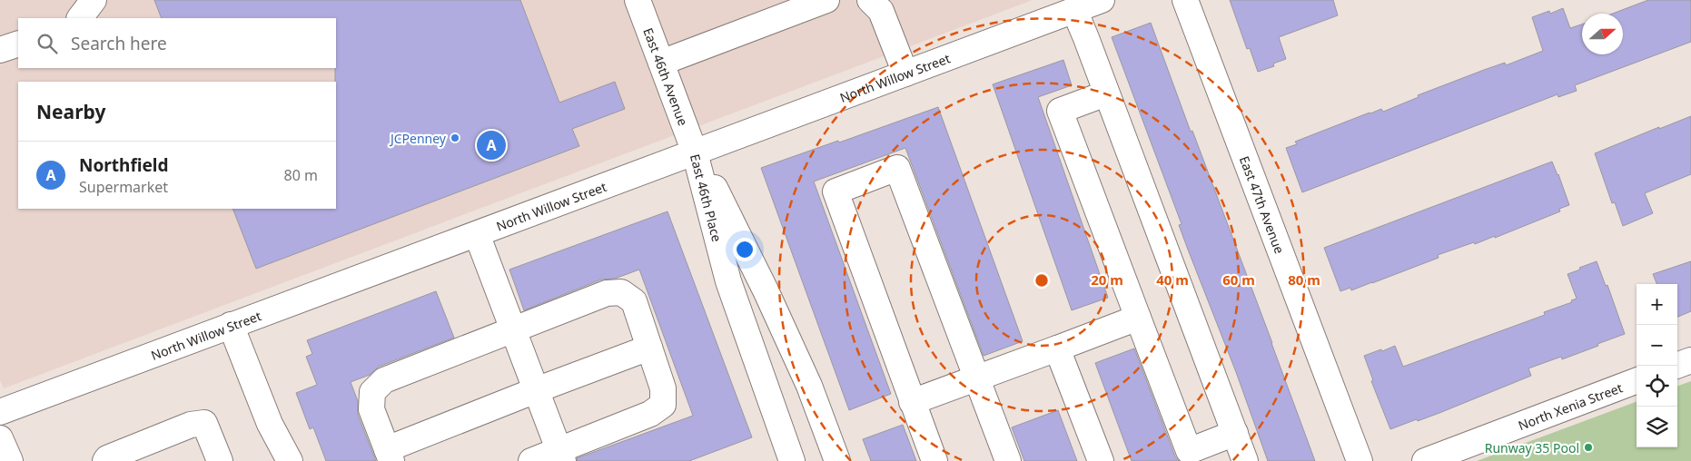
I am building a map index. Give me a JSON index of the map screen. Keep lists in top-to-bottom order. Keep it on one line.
{"streets":{"street":["East 46th Avenue","North Willow Street","East 46th Place","East 47th Avenue","North Xenia Street"]},"crossings":[["East 46th Avenue","North Willow Street"],["East 46th Avenue","East 46th Place"],["North Willow Street","East 46th Place"]],"places":["JCPenney","Runway 35 Pool"],"north":"right","page":{"search":"Search here","heading":"Nearby","pins":"A","list":[{"mark":"A","name":"Northfield","note":"Supermarket","value":"80 m"}],"map_buttons":["+","−"]},"rings":["20 m","40 m","60 m","80 m"]}
